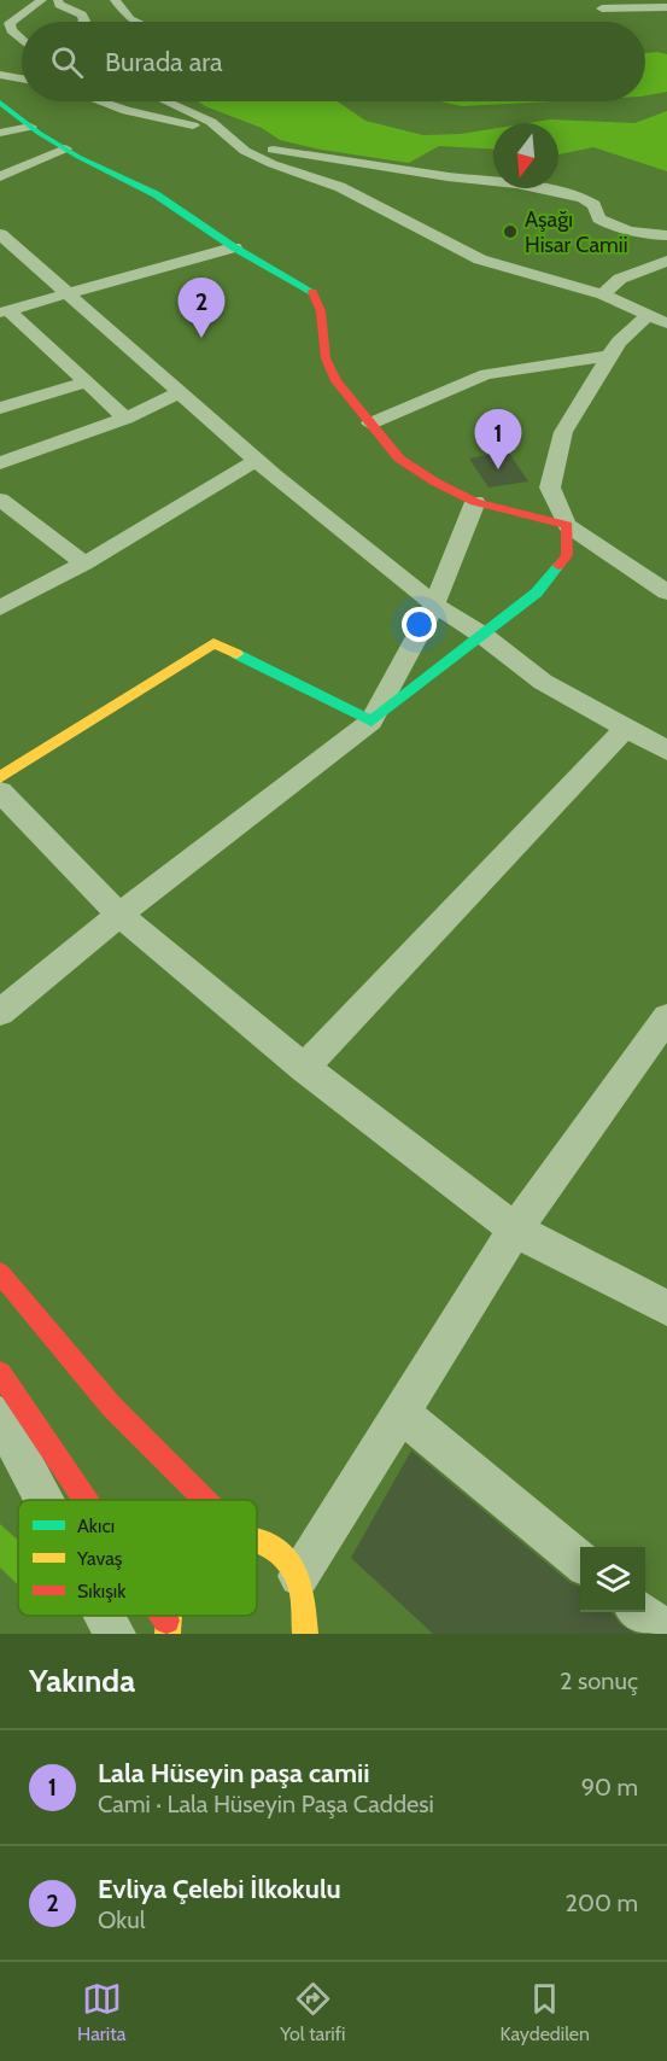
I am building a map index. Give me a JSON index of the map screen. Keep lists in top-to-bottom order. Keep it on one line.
{"places":["Aşağı Hisar Camii"],"legend":["Akıcı","Yavaş","Sıkışık"],"north":"bottom","page":{"search":"Burada ara","pins":["2","1"],"heading":["Yakında","2 sonuç"],"list":[{"mark":"1","name":"Lala Hüseyin paşa camii","note":"Cami · Lala Hüseyin Paşa Caddesi","value":"90 m"},{"mark":"2","name":"Evliya Çelebi İlkokulu","note":"Okul","value":"200 m"}],"nav":["Harita","Yol tarifi","Kaydedilen"]}}
